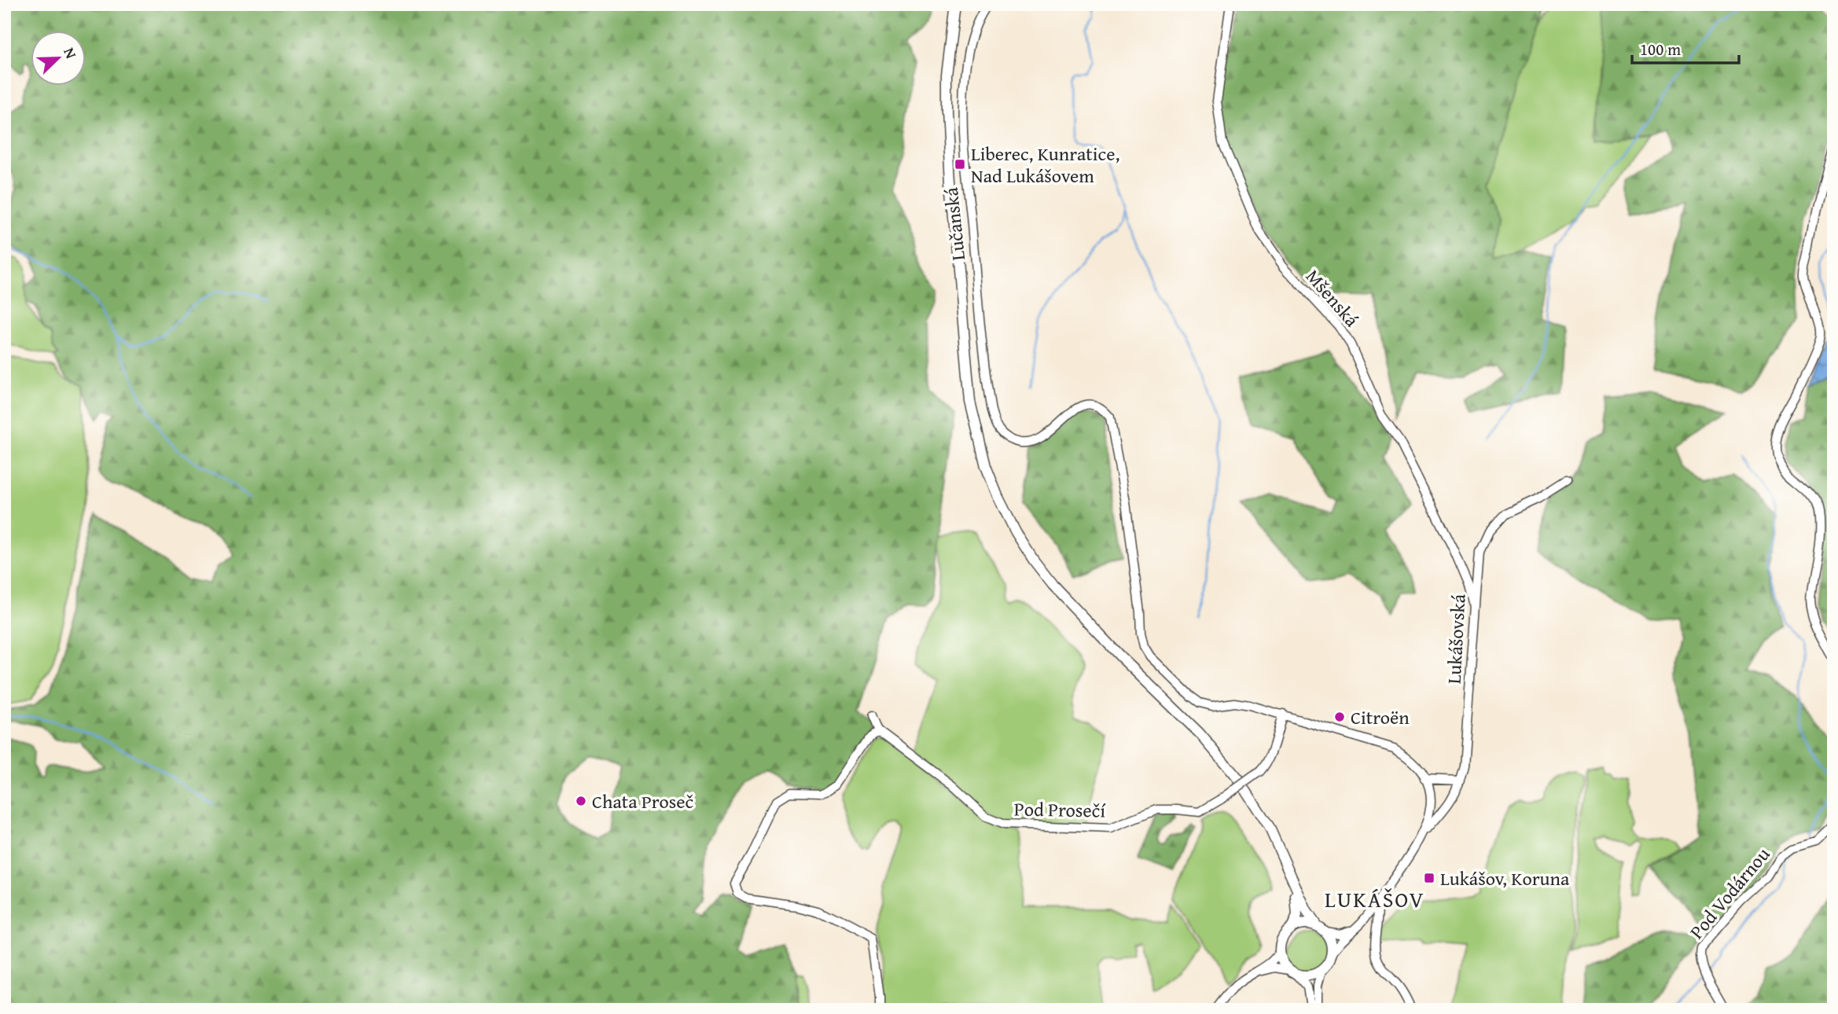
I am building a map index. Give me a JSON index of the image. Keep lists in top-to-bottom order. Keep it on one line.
{"streets":{"street":["Lučanská","Mšenská","Lukášovská","Pod Prosečí","Pod Vodárnou"]},"crossings":[["Lučanská","Pod Prosečí"],["Mšenská","Lukášovská"]],"districts":["LUKÁŠOV"],"places":{"transit":["Liberec, Kunratice, Nad Lukášovem","Lukášov, Koruna"],"other":["Citroën","Chata Proseč"]},"scale_bar":"100 m","north":"top right"}
